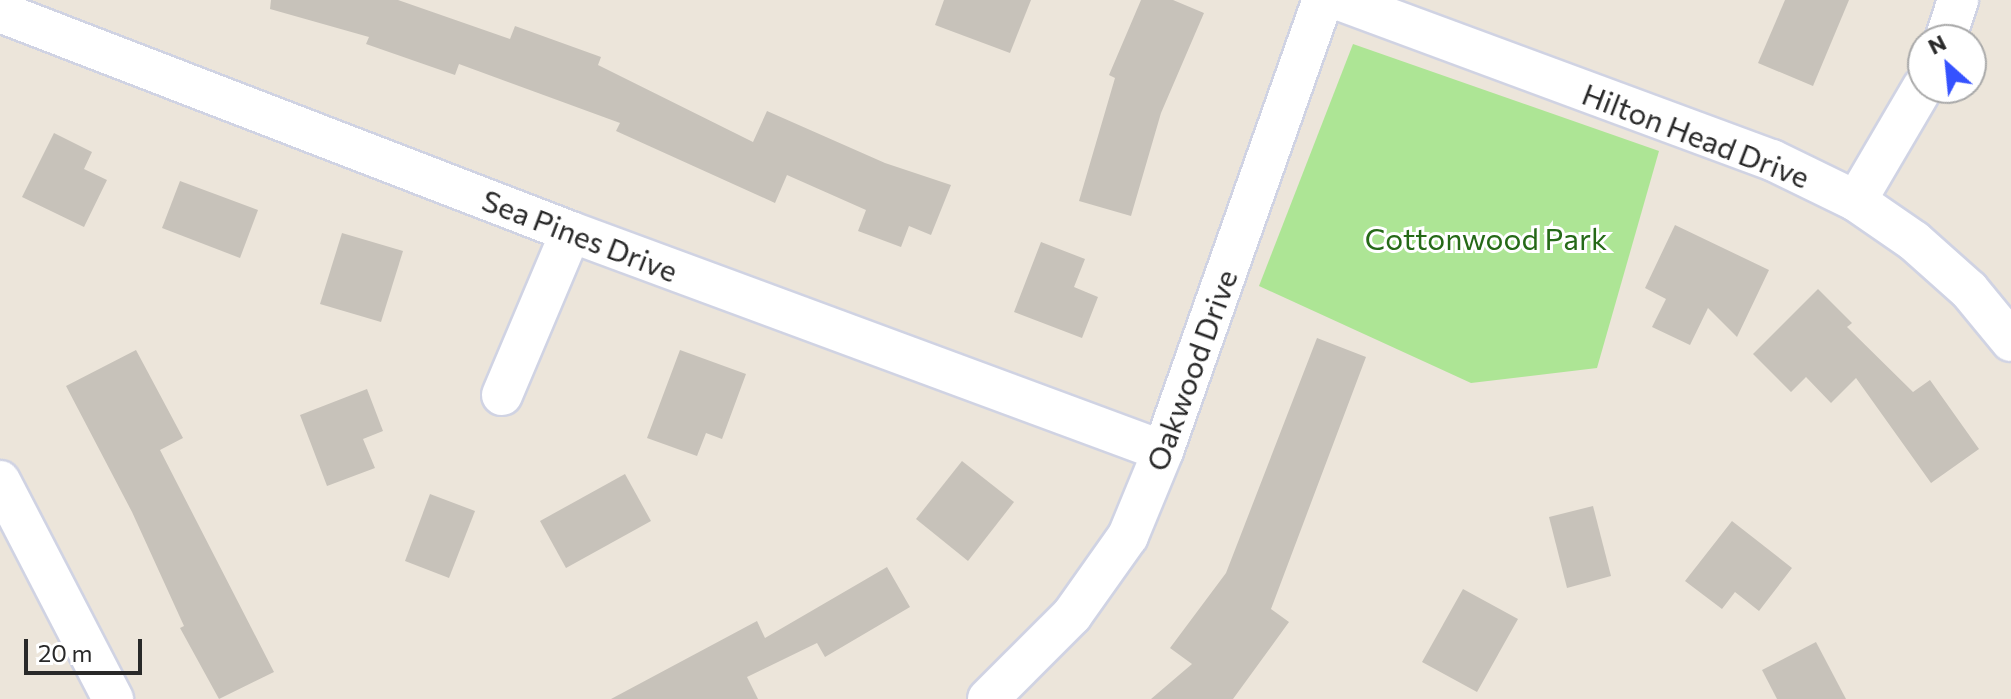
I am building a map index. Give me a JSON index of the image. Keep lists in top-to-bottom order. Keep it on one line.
{"streets":{"street":["Hilton Head Drive","Sea Pines Drive","Oakwood Drive"]},"crossings":[["Sea Pines Drive","Oakwood Drive"]],"parks":["Cottonwood Park"],"scale_bar":"20 m","north":"top left"}
